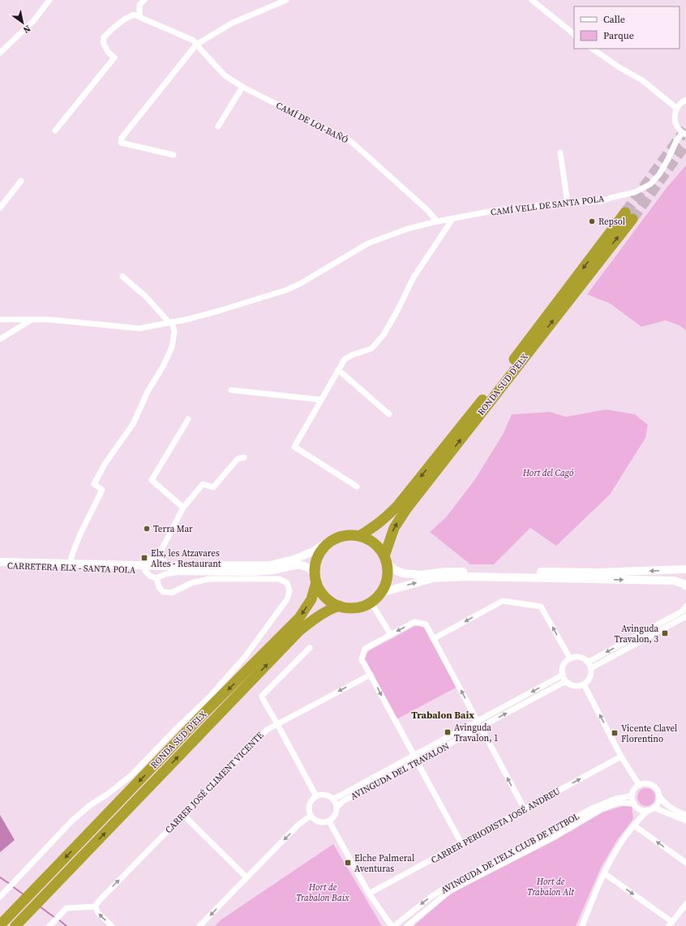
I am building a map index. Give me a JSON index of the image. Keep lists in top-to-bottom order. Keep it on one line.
{"streets":{"highway":["RONDA SUD D'ELX"],"main road":["CARRETERA ELX - SANTA POLA"],"street":["CAMÍ DE LOI-BAÑÓ","CAMÍ VELL DE SANTA POLA","AVINGUDA DEL TRAVALON","CARRER JOSÉ CLIMENT VICENTE","CARRER PERIODISTA JOSÉ ANDREU","AVINGUDA DE L'ELX CLUB DE FUTBOL"]},"crossings":[["CAMÍ DE LOI-BAÑÓ","CAMÍ VELL DE SANTA POLA"],["RONDA SUD D'ELX","CARRETERA ELX - SANTA POLA"]],"one_way":["CARRER PERIODISTA JOSÉ ANDREU"],"districts":["Trabalon Baix"],"parks":["Hort del Cagó","Hort de Trabalon Alt","Hort de Trabalon Baix"],"places":{"other":["Repsol","Terra Mar"],"transit":["Elx, les Atzavares Altes - Restaurant","Avinguda Travalon, 3","Avinguda Travalon, 1","Vicente Clavel Florentino","Elche Palmeral Aventuras"]},"legend":["Calle","Parque"],"north":"bottom right"}
